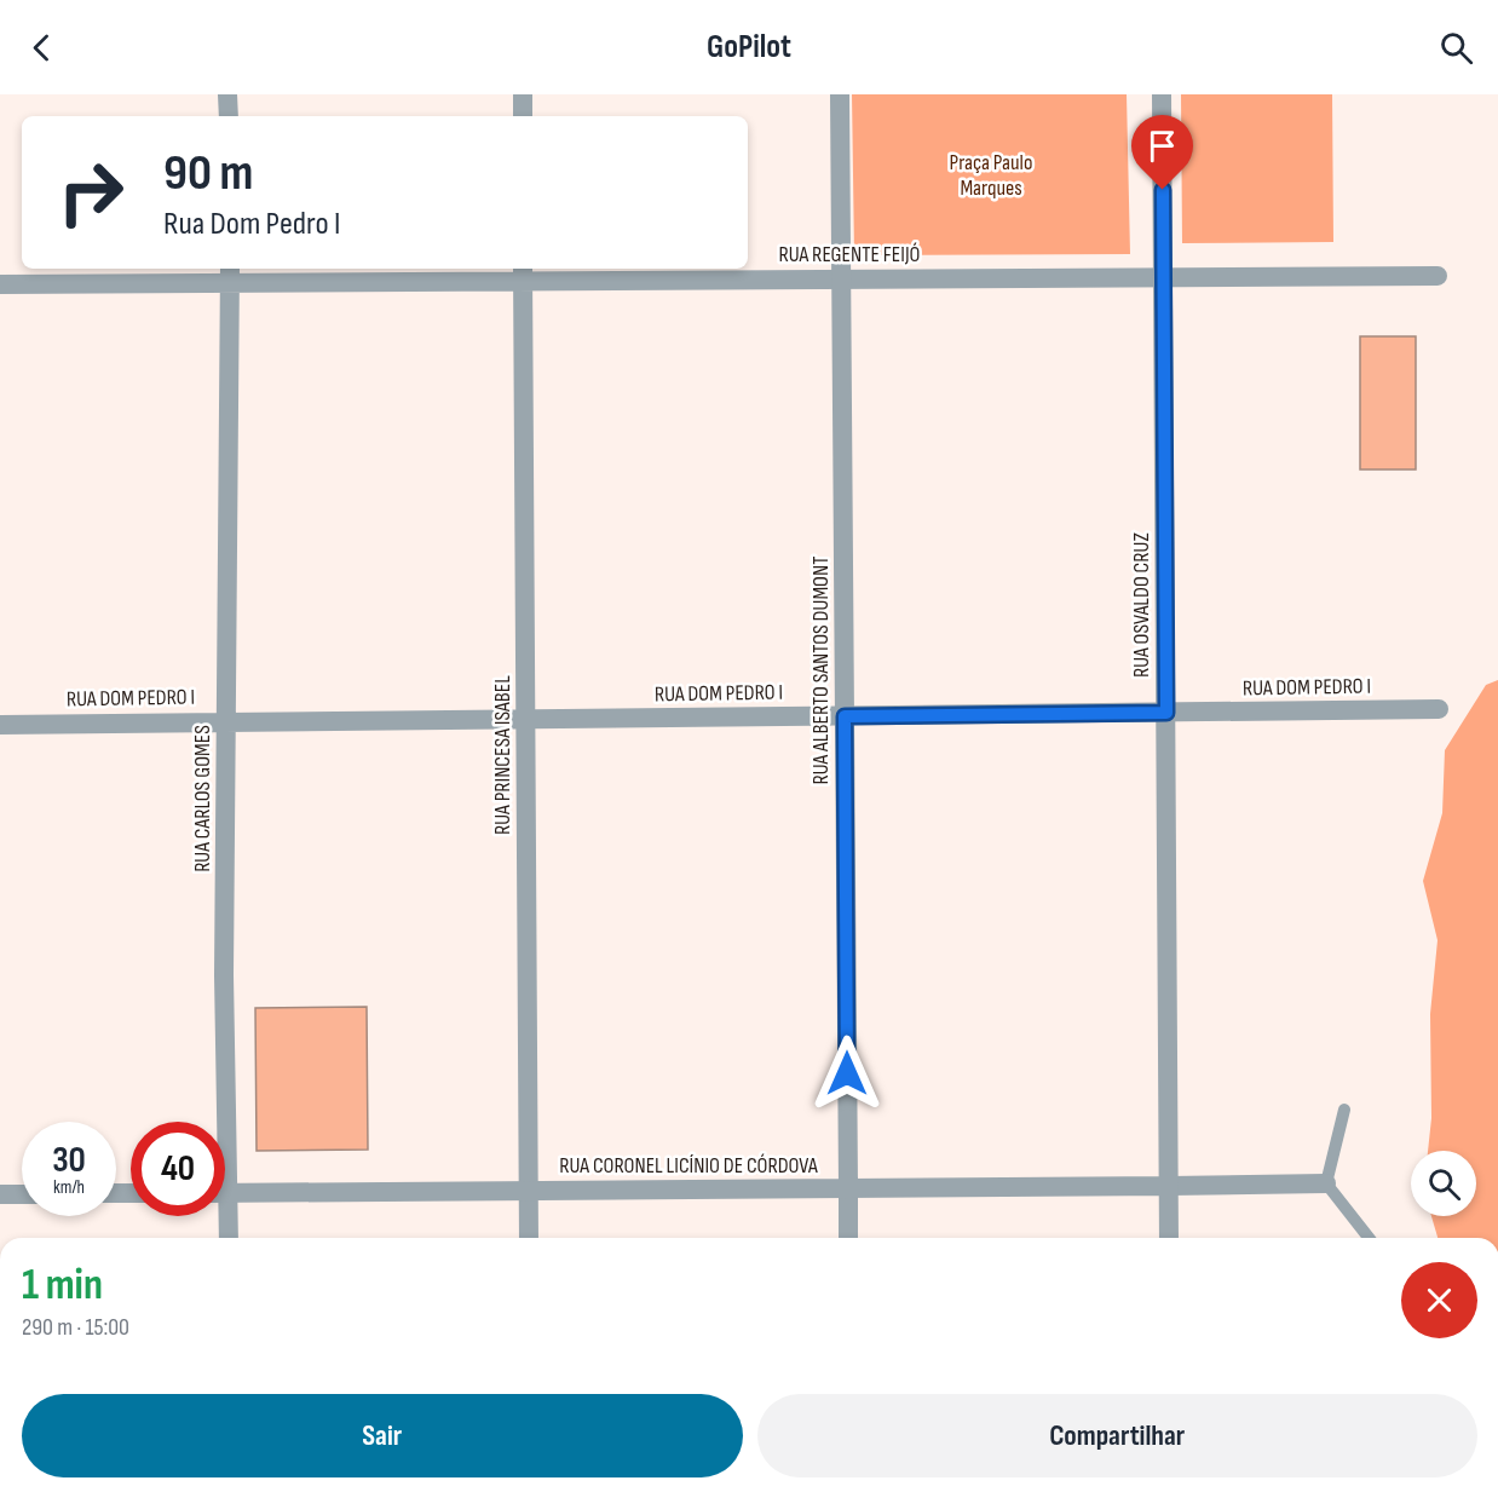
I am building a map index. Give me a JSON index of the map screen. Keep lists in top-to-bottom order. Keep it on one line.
{"streets":{"street":["RUA REGENTE FEIJÓ","RUA OSVALDO CRUZ","RUA ALBERTO SANTOS DUMONT","RUA DOM PEDRO I","RUA PRINCESA ISABEL","RUA CARLOS GOMES","RUA CORONEL LICÍNIO DE CÓRDOVA"]},"crossings":[["RUA REGENTE FEIJÓ","RUA OSVALDO CRUZ"],["RUA REGENTE FEIJÓ","RUA ALBERTO SANTOS DUMONT"],["RUA REGENTE FEIJÓ","RUA PRINCESA ISABEL"],["RUA REGENTE FEIJÓ","RUA CARLOS GOMES"],["RUA OSVALDO CRUZ","RUA DOM PEDRO I"],["RUA OSVALDO CRUZ","RUA CORONEL LICÍNIO DE CÓRDOVA"],["RUA ALBERTO SANTOS DUMONT","RUA DOM PEDRO I"],["RUA ALBERTO SANTOS DUMONT","RUA CORONEL LICÍNIO DE CÓRDOVA"],["RUA DOM PEDRO I","RUA PRINCESA ISABEL"],["RUA DOM PEDRO I","RUA CARLOS GOMES"],["RUA PRINCESA ISABEL","RUA CORONEL LICÍNIO DE CÓRDOVA"]],"parks":["Praça Paulo Marques"],"page":{"header":"GoPilot","turn":["90 m","Rua Dom Pedro I"],"speed":"30 km/h","limit":"40","heading":["1 min","290 m · 15:00"],"buttons":["Sair","Compartilhar"]}}
